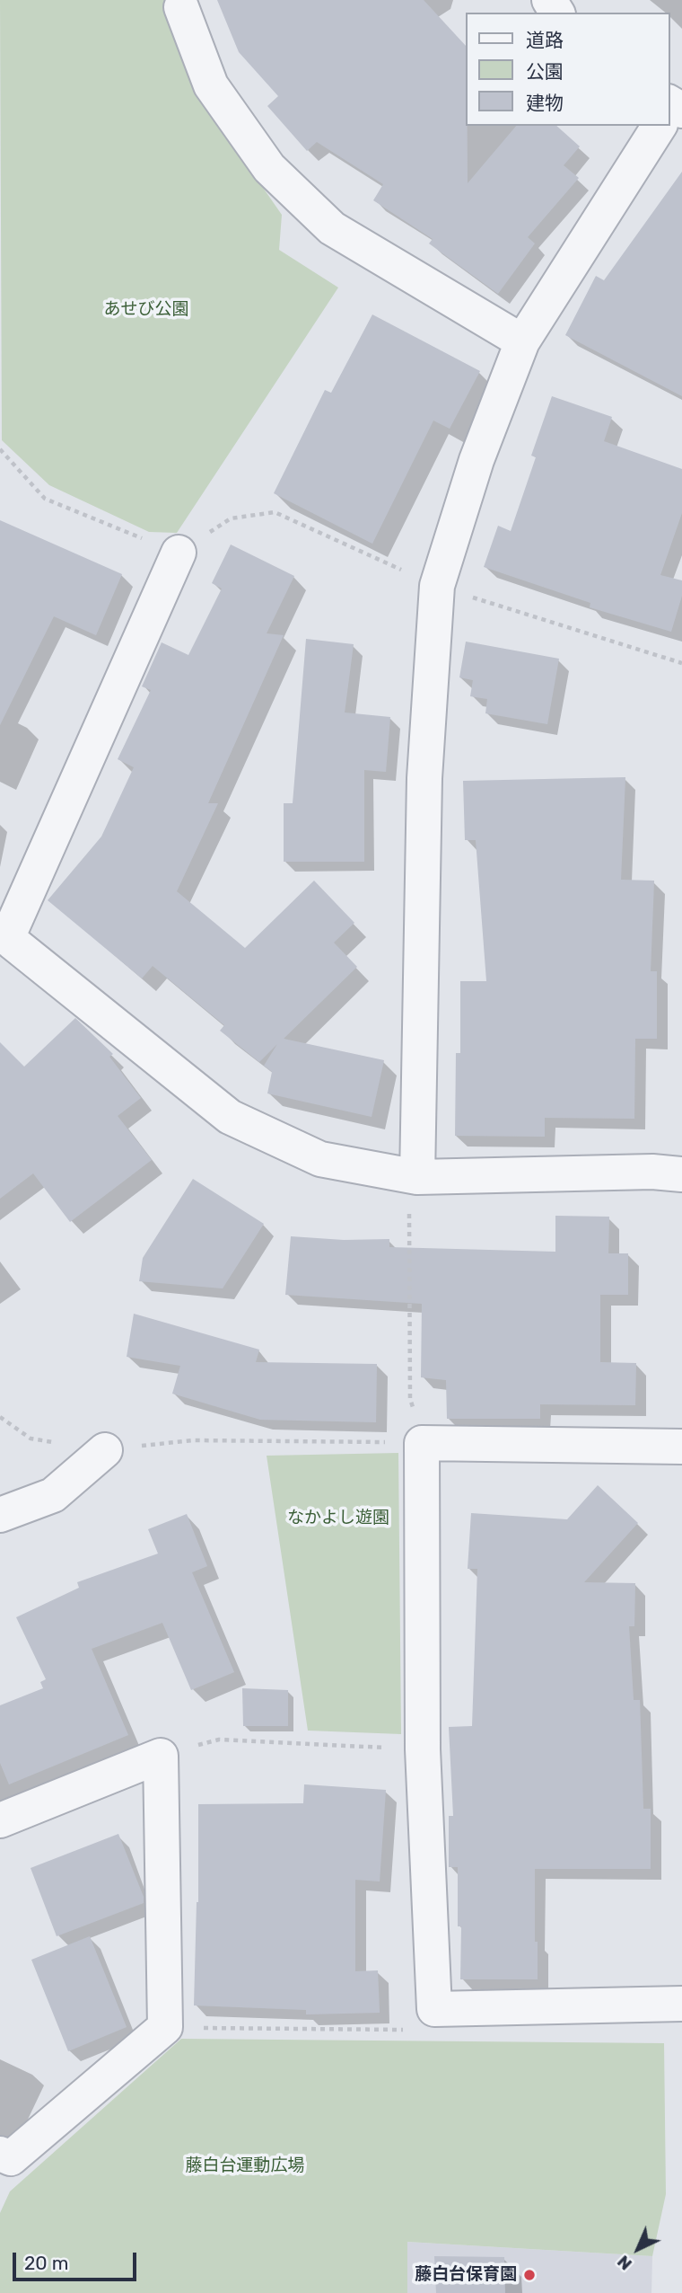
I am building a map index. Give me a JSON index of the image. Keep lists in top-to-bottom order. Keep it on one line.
{"parks":["あせび公園","なかよし遊園","藤白台運動広場"],"places":["藤白台保育園"],"legend":["道路","公園","建物"],"scale_bar":"20 m","north":"bottom left"}
